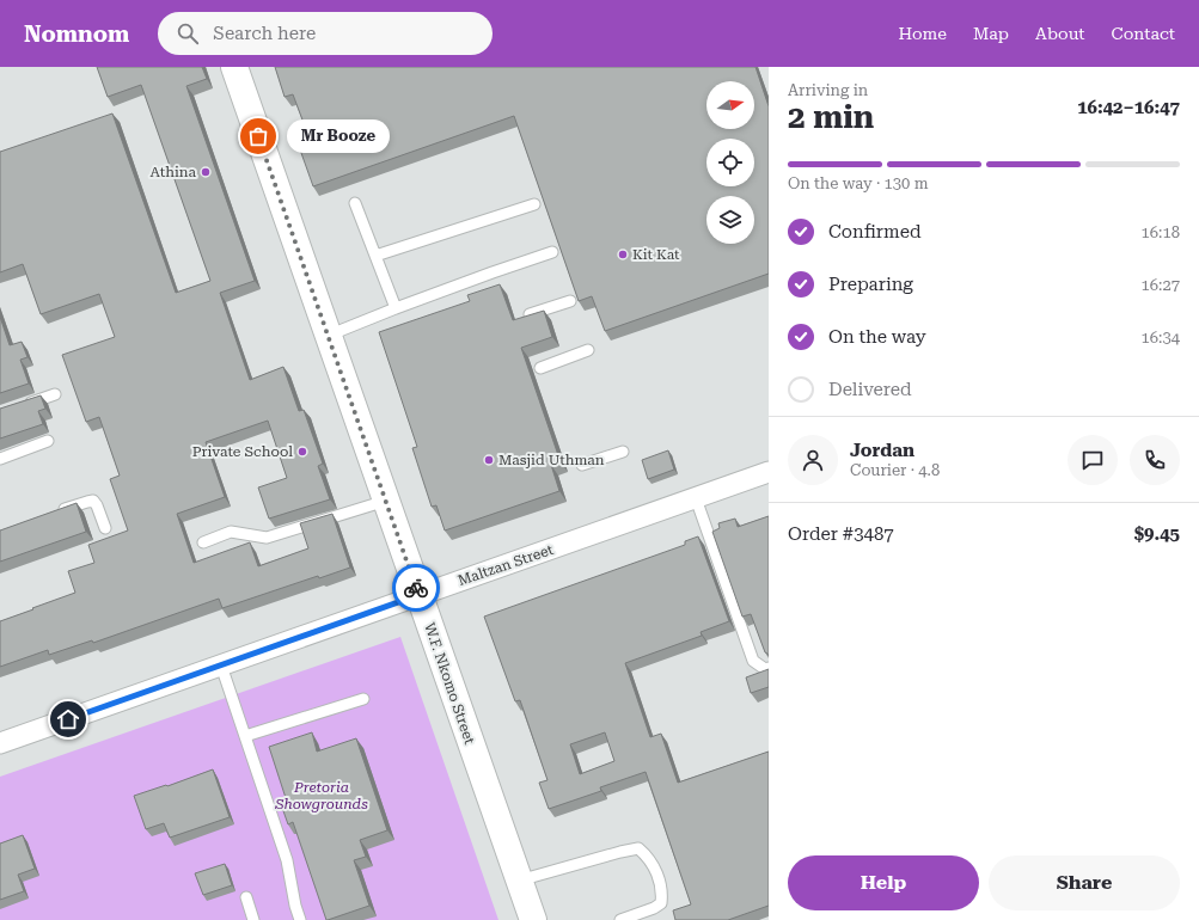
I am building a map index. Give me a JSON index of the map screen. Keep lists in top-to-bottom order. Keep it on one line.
{"streets":{"main road":["W.F. Nkomo Street"],"street":["Maltzan Street"]},"crossings":[["Maltzan Street","W.F. Nkomo Street"]],"parks":["Pretoria Showgrounds"],"places":["Mr Booze","Athina","Kit Kat","Private School","Masjid Uthman"],"north":"right","page":{"header":"Nomnom","search":"Search here","nav":["Home","Map","About","Contact"],"heading":["2 min","Arriving in","16:42–16:47"],"panel":["Jordan","Courier · 4.8","Order #3487","$9.45"],"bubble":"Mr Booze","bar":"On the way · 130 m","list":[["Confirmed","16:18"],["Preparing","16:27"],["On the way","16:34"],"Delivered"],"buttons":["Help","Share"]}}
